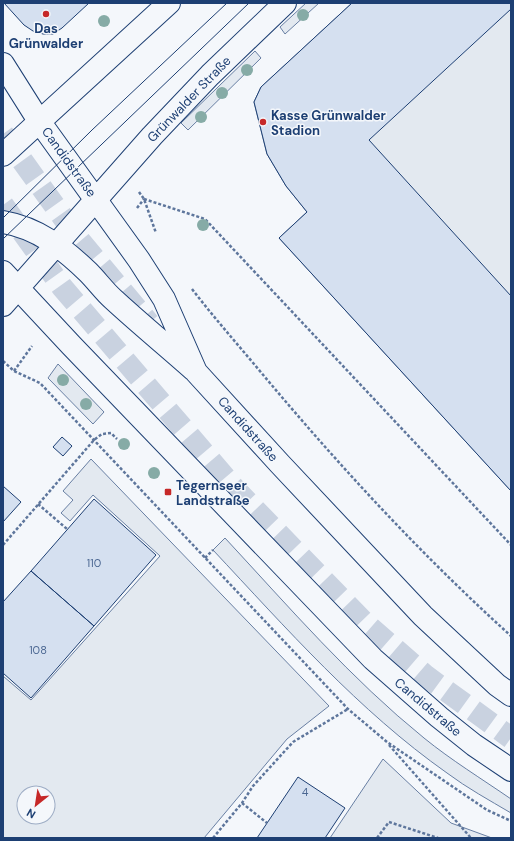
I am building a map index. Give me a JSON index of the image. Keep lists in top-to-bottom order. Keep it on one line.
{"streets":{"main road":["Grünwalder Straße","Candidstraße"]},"crossings":[["Grünwalder Straße","Candidstraße"]],"places":{"other":["Das Grünwalder","Kasse Grünwalder Stadion"],"transit":["Tegernseer Landstraße"]},"house_numbers":["110","108","4"],"north":"bottom left"}
